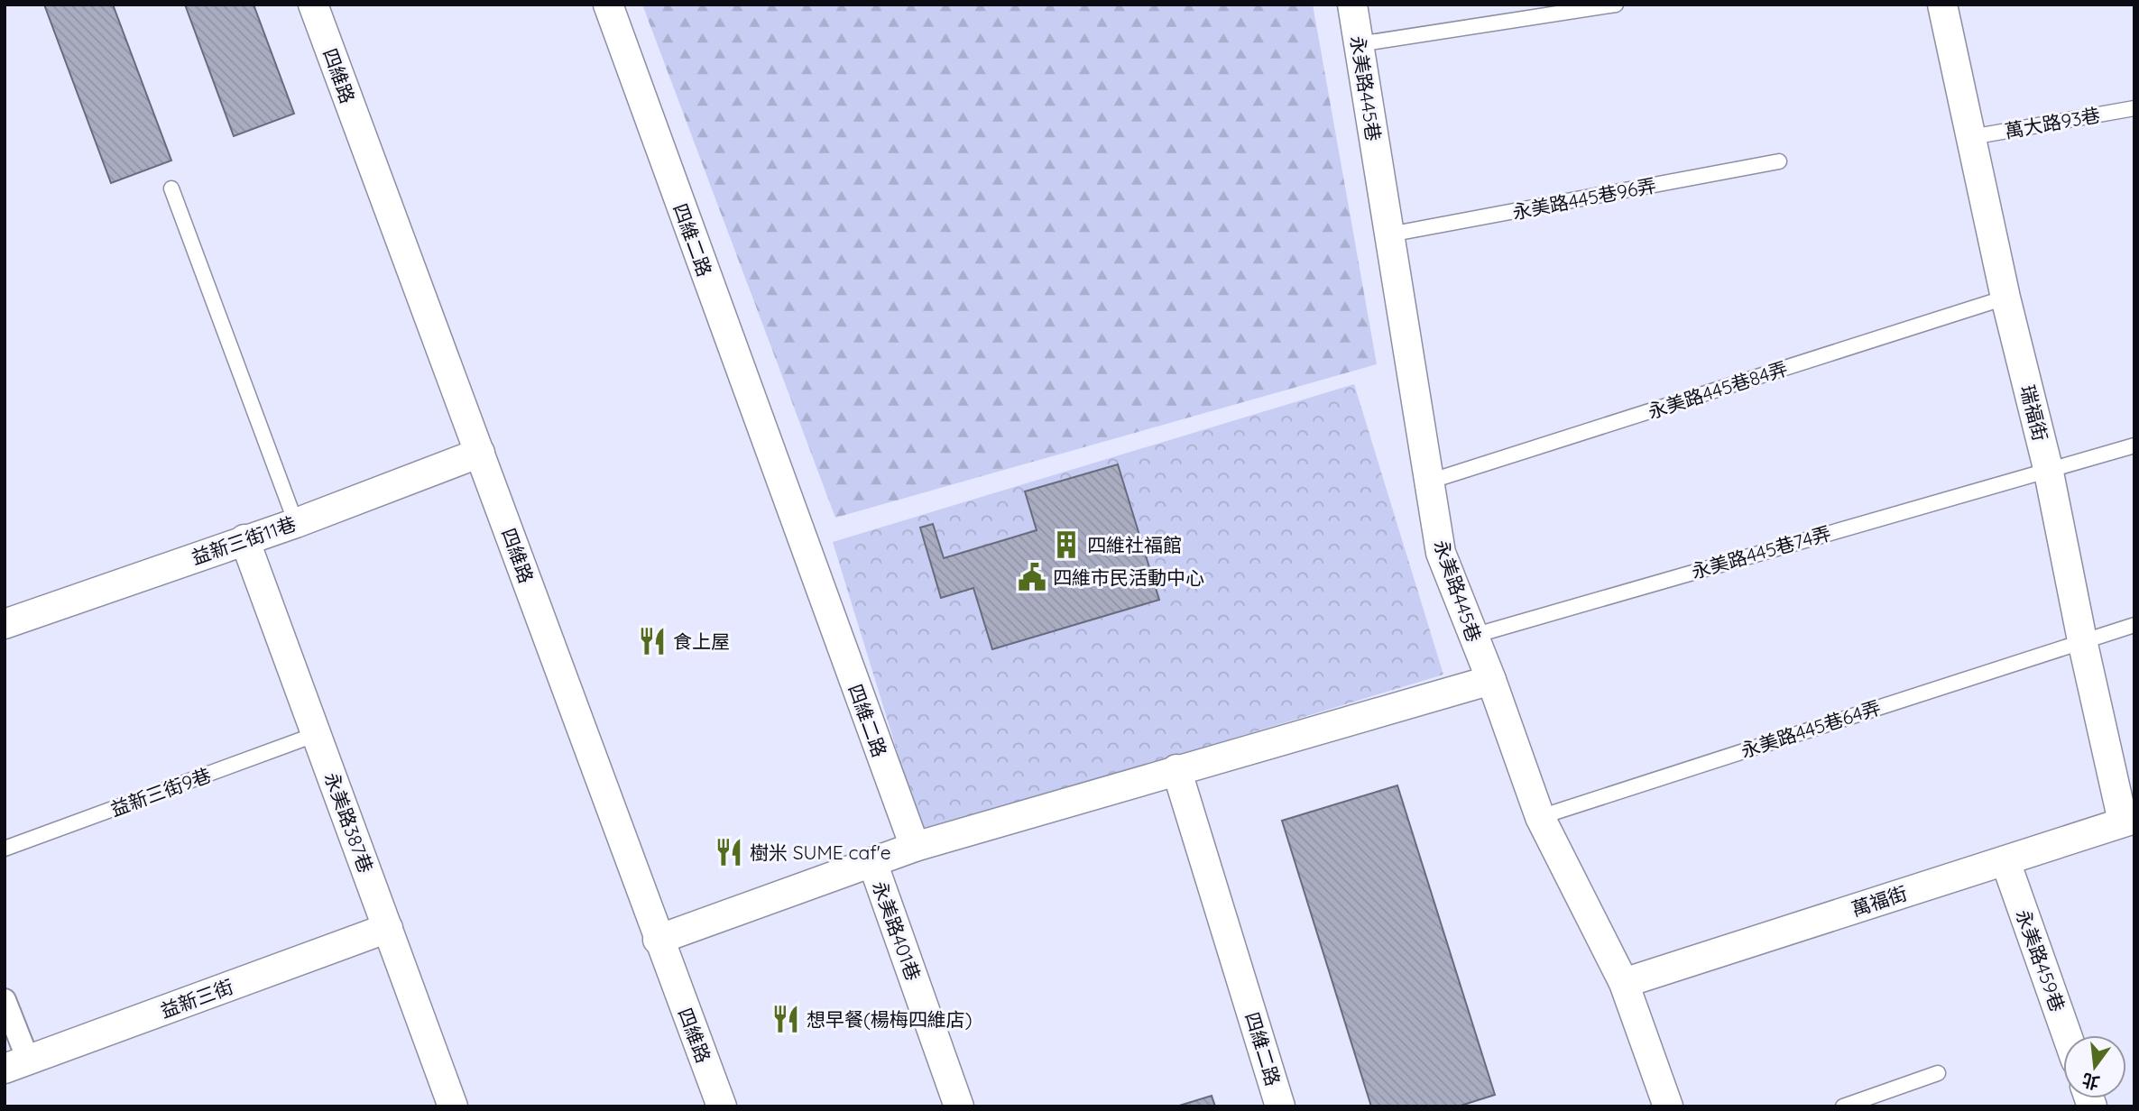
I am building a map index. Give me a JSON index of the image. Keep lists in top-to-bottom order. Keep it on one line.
{"streets":{"street":["四維路","永美路445巷","四維二路","瑞福街","益新三街11巷","永美路387巷","萬福街","永美路401巷","永美路459巷","益新三街"],"lane":["萬大路93巷","永美路445巷96弄","永美路445巷84弄","永美路445巷74弄","永美路445巷64弄","益新三街9巷"]},"crossings":[["四維路","益新三街11巷"],["永美路445巷","永美路445巷96弄"],["永美路445巷","永美路445巷84弄"],["永美路445巷","永美路445巷74弄"],["永美路445巷","永美路445巷64弄"],["永美路445巷","萬福街"],["萬大路93巷","瑞福街"],["永美路445巷84弄","瑞福街"],["瑞福街","永美路445巷74弄"],["瑞福街","永美路445巷64弄"],["瑞福街","萬福街"],["益新三街11巷","永美路387巷"],["益新三街9巷","永美路387巷"],["永美路387巷","益新三街"],["萬福街","永美路459巷"]],"places":{"building":["四維社福館"],"public building":["四維市民活動中心"],"restaurant":["食上屋","樹米 SUME caf'e","想早餐(楊梅四維店)"]},"north":"bottom"}
